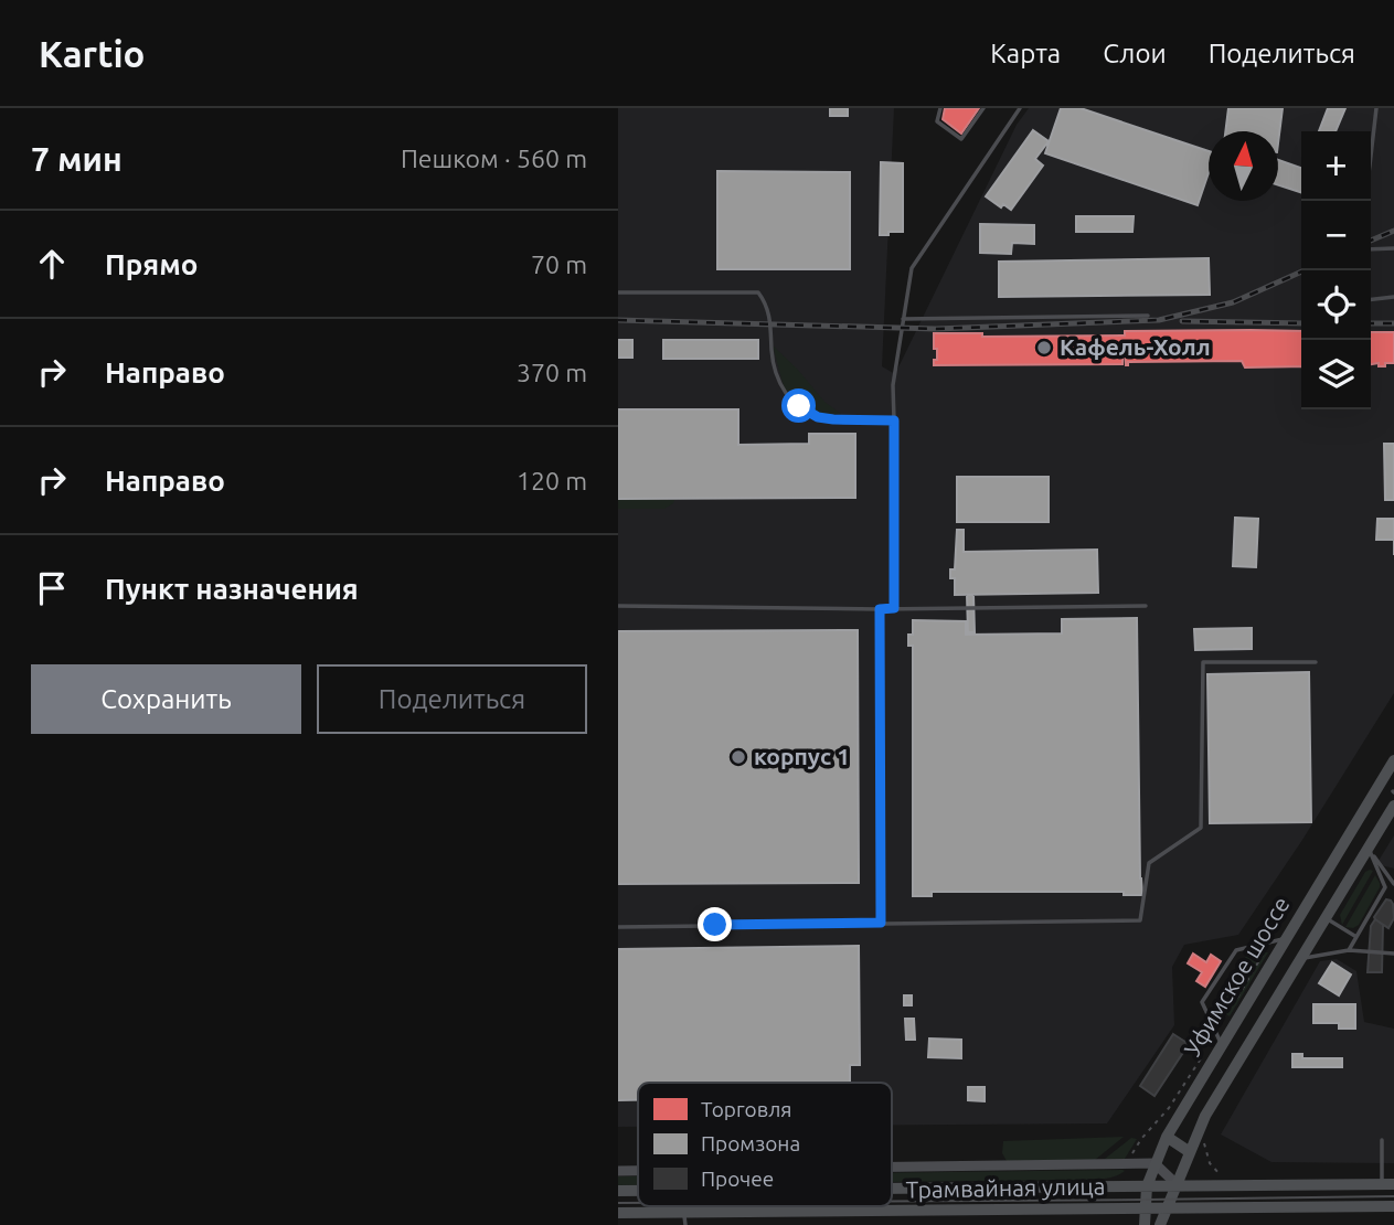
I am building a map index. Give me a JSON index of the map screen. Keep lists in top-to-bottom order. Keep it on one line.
{"streets":{"main road":["Уфимское шоссе","Трамвайная улица"]},"crossings":[["Уфимское шоссе","Трамвайная улица"]],"places":["Кафель-Холл","корпус 1"],"legend":["Торговля","Промзона","Прочее"],"north":"top","page":{"header":"Kartio","nav":["Карта","Слои","Поделиться"],"heading":["7 мин","Пешком · 560 m"],"map_buttons":["+","−"],"list":[["Прямо","70 m"],["Направо","370 m"],["Направо","120 m"],"Пункт назначения"],"buttons":["Сохранить","Поделиться"]}}
